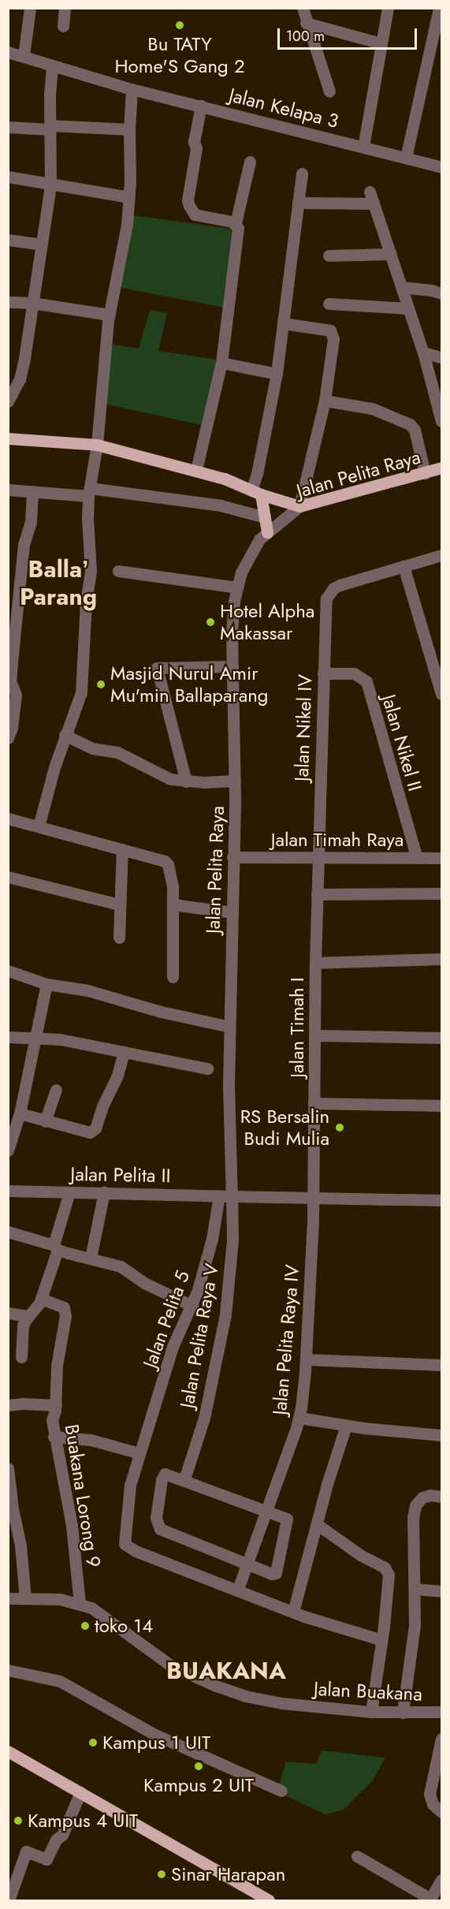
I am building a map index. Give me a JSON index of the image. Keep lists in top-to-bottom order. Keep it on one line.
{"streets":{"main road":["Jalan Pelita Raya"],"street":["Jalan Kelapa 3","Jalan Nikel IV","Jalan Nikel II","Jalan Timah Raya","Jalan Timah I","Jalan Pelita II","Jalan Pelita 5","Jalan Pelita Raya V","Jalan Pelita Raya IV","Buakana Lorong 9","Jalan Buakana"]},"crossings":[["Jalan Pelita Raya","Jalan Timah Raya"],["Jalan Pelita Raya","Jalan Pelita II"],["Jalan Pelita Raya","Jalan Pelita Raya V"],["Jalan Nikel IV","Jalan Nikel II"],["Jalan Nikel IV","Jalan Timah Raya"],["Jalan Nikel IV","Jalan Timah I"],["Jalan Nikel II","Jalan Timah Raya"],["Jalan Timah Raya","Jalan Timah I"],["Jalan Timah I","Jalan Pelita Raya IV"],["Jalan Pelita II","Jalan Pelita 5"],["Jalan Pelita II","Jalan Pelita Raya V"],["Jalan Pelita 5","Jalan Pelita Raya IV"],["Buakana Lorong 9","Jalan Buakana"]],"districts":["Ballaʼ Parang","BUAKANA"],"places":["Bu TATY Home'S Gang 2","Hotel Alpha Makassar","Masjid Nurul Amir Mu'min Ballaparang","RS Bersalin Budi Mulia","toko 14","Kampus 1 UIT","Kampus 2 UIT","Kampus 4 UIT","Sinar Harapan"],"scale_bar":"100 m"}
